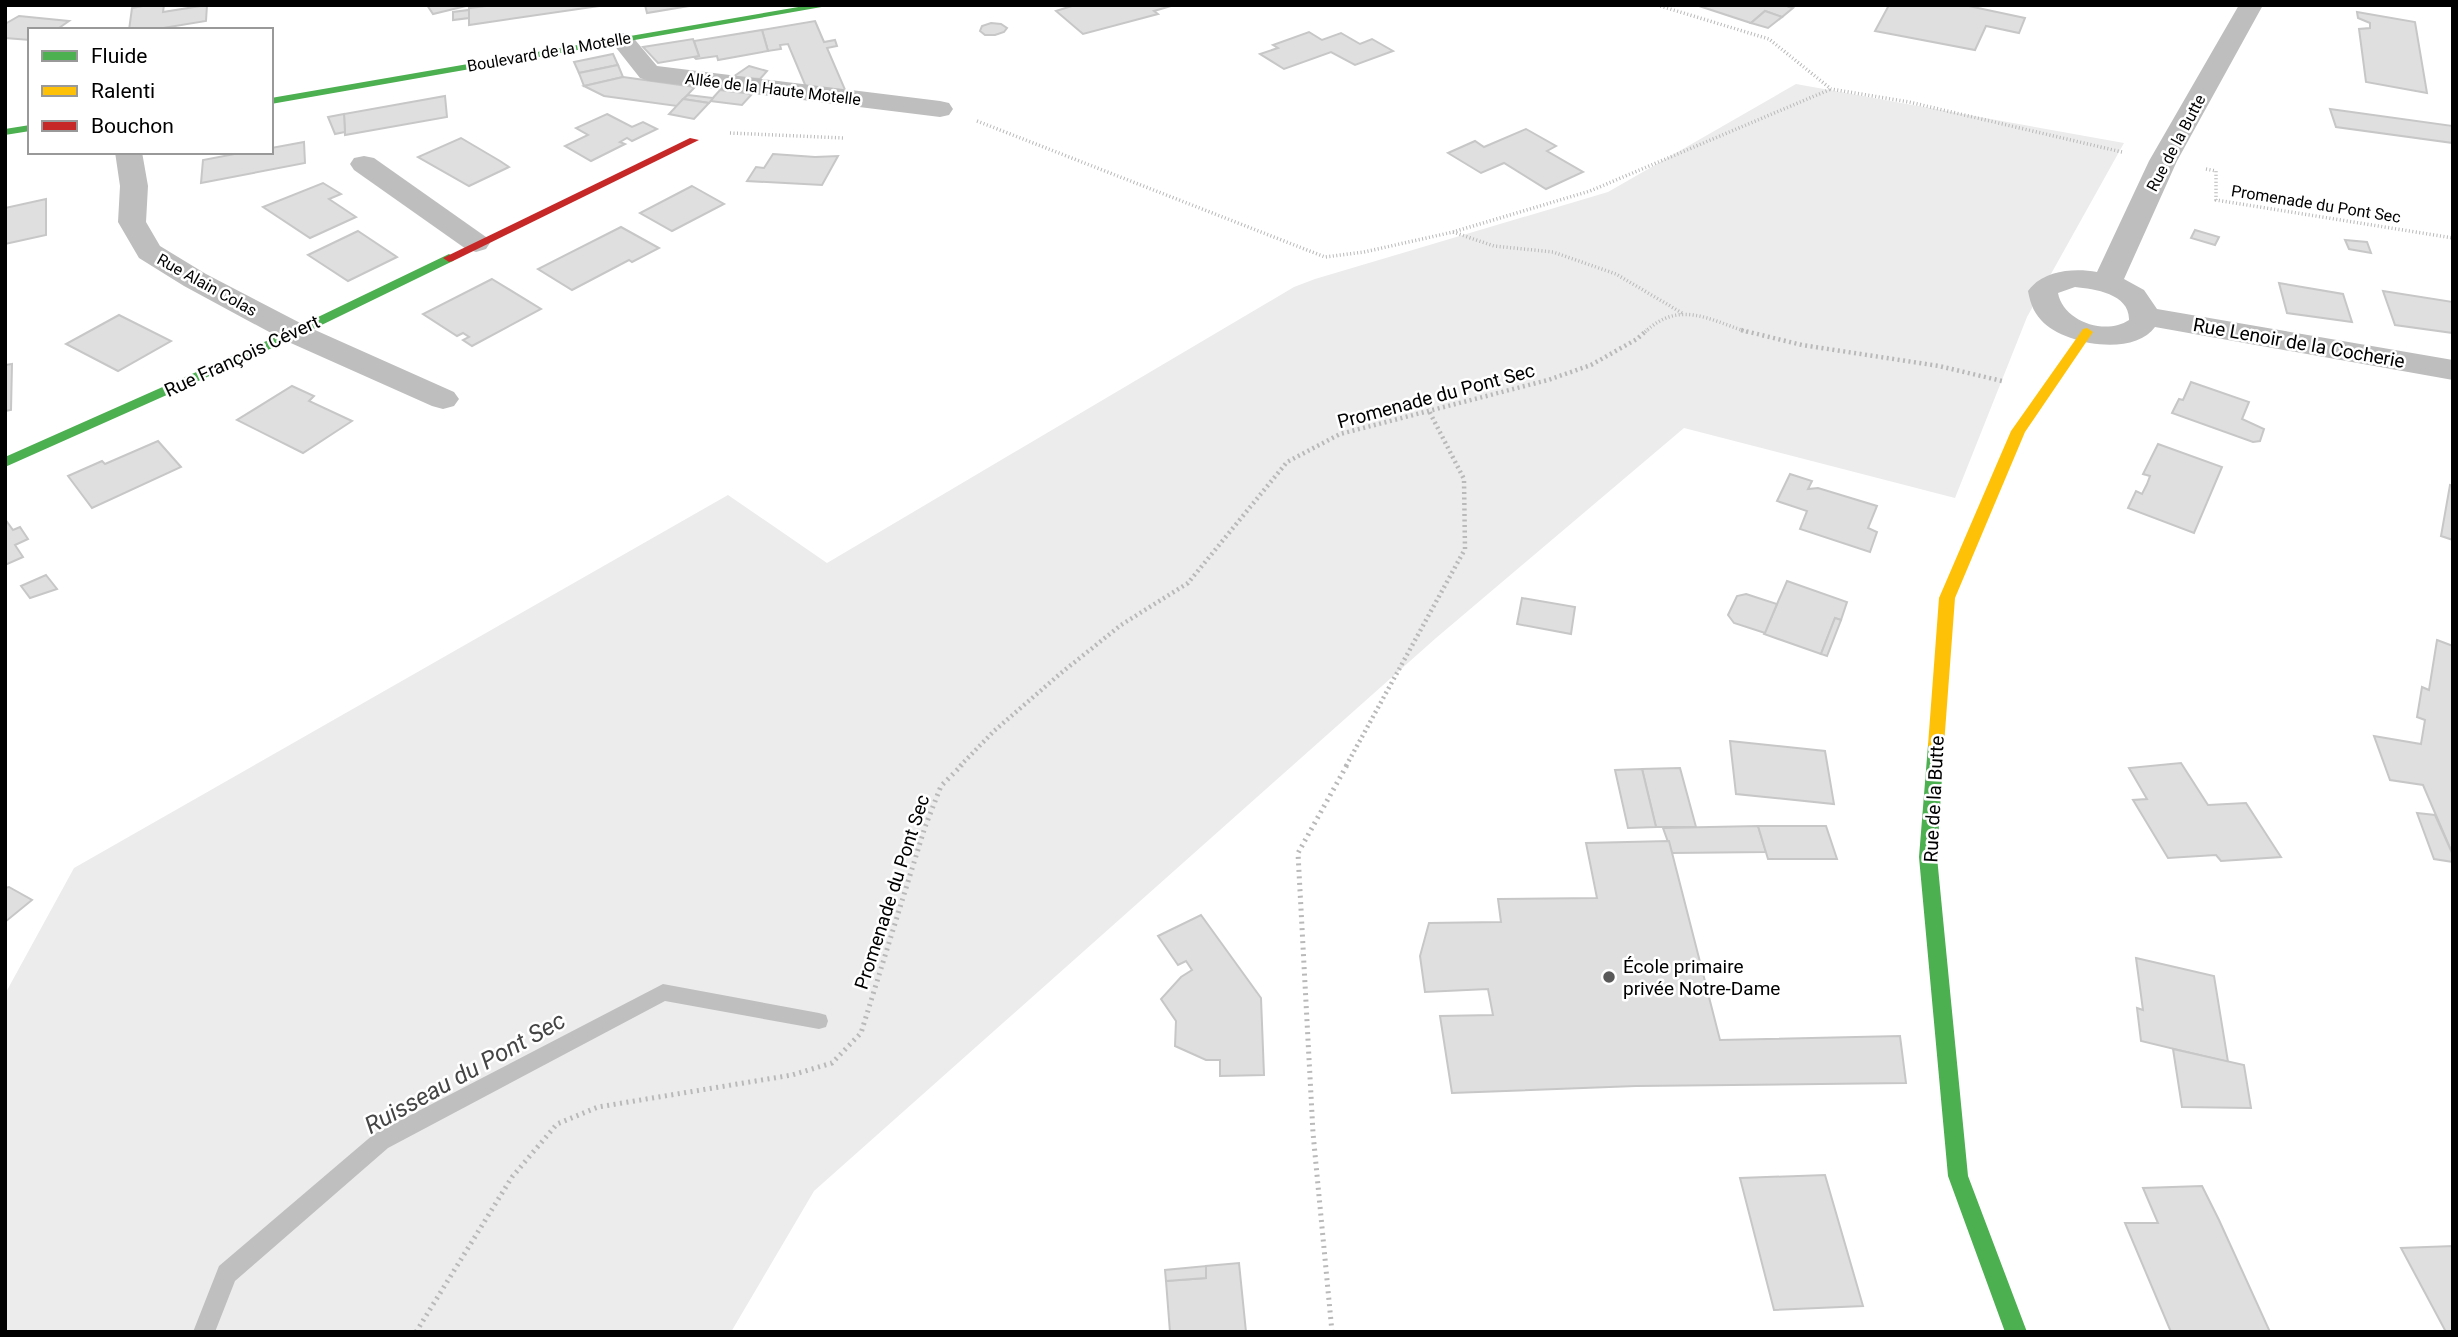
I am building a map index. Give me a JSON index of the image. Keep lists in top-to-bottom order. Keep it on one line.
{"streets":{"street":["Boulevard de la Motelle","Allée de la Haute Motelle","Rue de la Butte","Rue Alain Colas","Rue Lenoir de la Cocherie","Rue François Cévert"],"path":["Promenade du Pont Sec"]},"crossings":[["Boulevard de la Motelle","Allée de la Haute Motelle"],["Rue de la Butte","Promenade du Pont Sec"],["Rue Alain Colas","Rue François Cévert"]],"water":["Ruisseau du Pont Sec"],"places":["École primaire privée Notre-Dame"],"legend":["Fluide","Ralenti","Bouchon"]}
